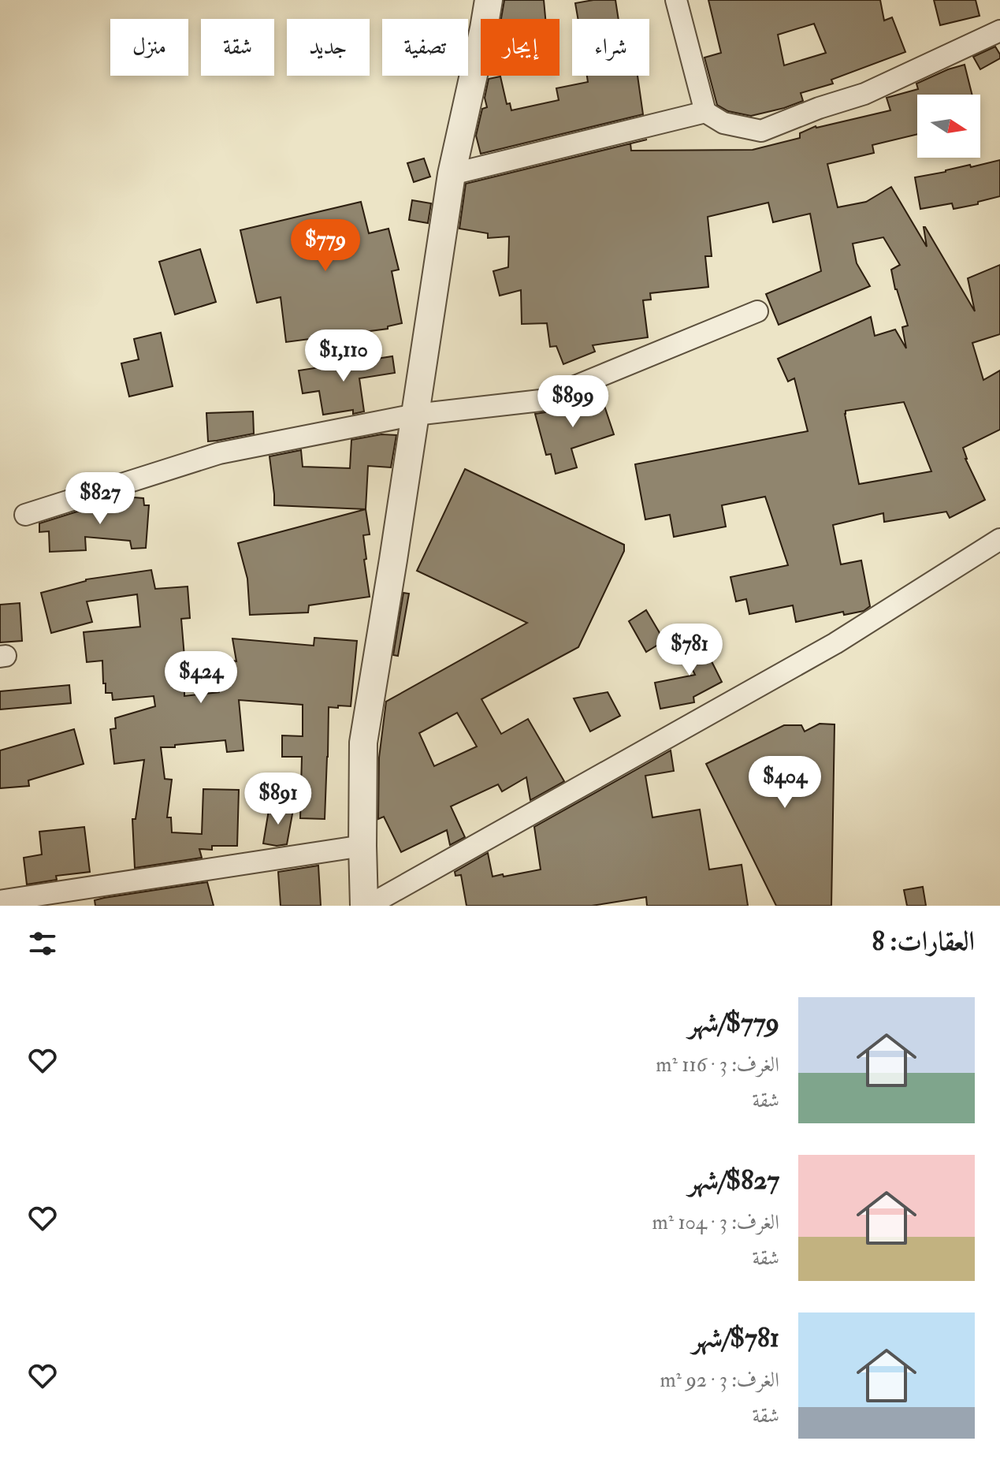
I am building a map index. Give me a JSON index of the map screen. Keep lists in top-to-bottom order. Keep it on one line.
{"north":"right","page":{"chip":["شراء","إيجار","تصفية","جديد","شقة","منزل"],"price":["$779","$1,110","$899","$827","$781","$424","$404","$891"],"heading":"العقارات: 8","list":[{"name":"$779/شهر","note":"الغرف: 3 · 116 m² · شقة"},{"name":"$827/شهر","note":"الغرف: 3 · 104 m² · شقة"},{"name":"$781/شهر","note":"الغرف: 3 · 92 m² · شقة"}]}}
